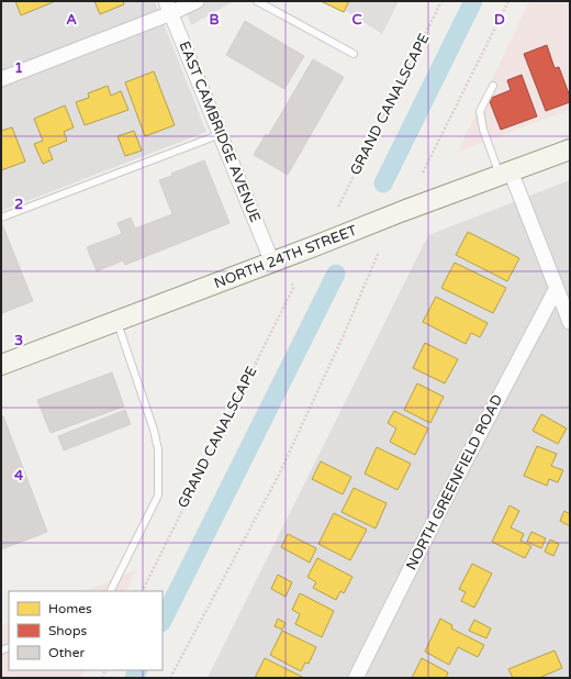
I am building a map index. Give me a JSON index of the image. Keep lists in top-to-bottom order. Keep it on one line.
{"streets":{"main road":["NORTH 24TH STREET"],"street":["EAST CAMBRIDGE AVENUE","NORTH GREENFIELD ROAD"],"path":["GRAND CANALSCAPE"]},"crossings":[["EAST CAMBRIDGE AVENUE","NORTH 24TH STREET"]],"legend":["Homes","Shops","Other"],"grid":{"columns":["A","B","C","D"],"rows":["1","2","3","4"]}}
